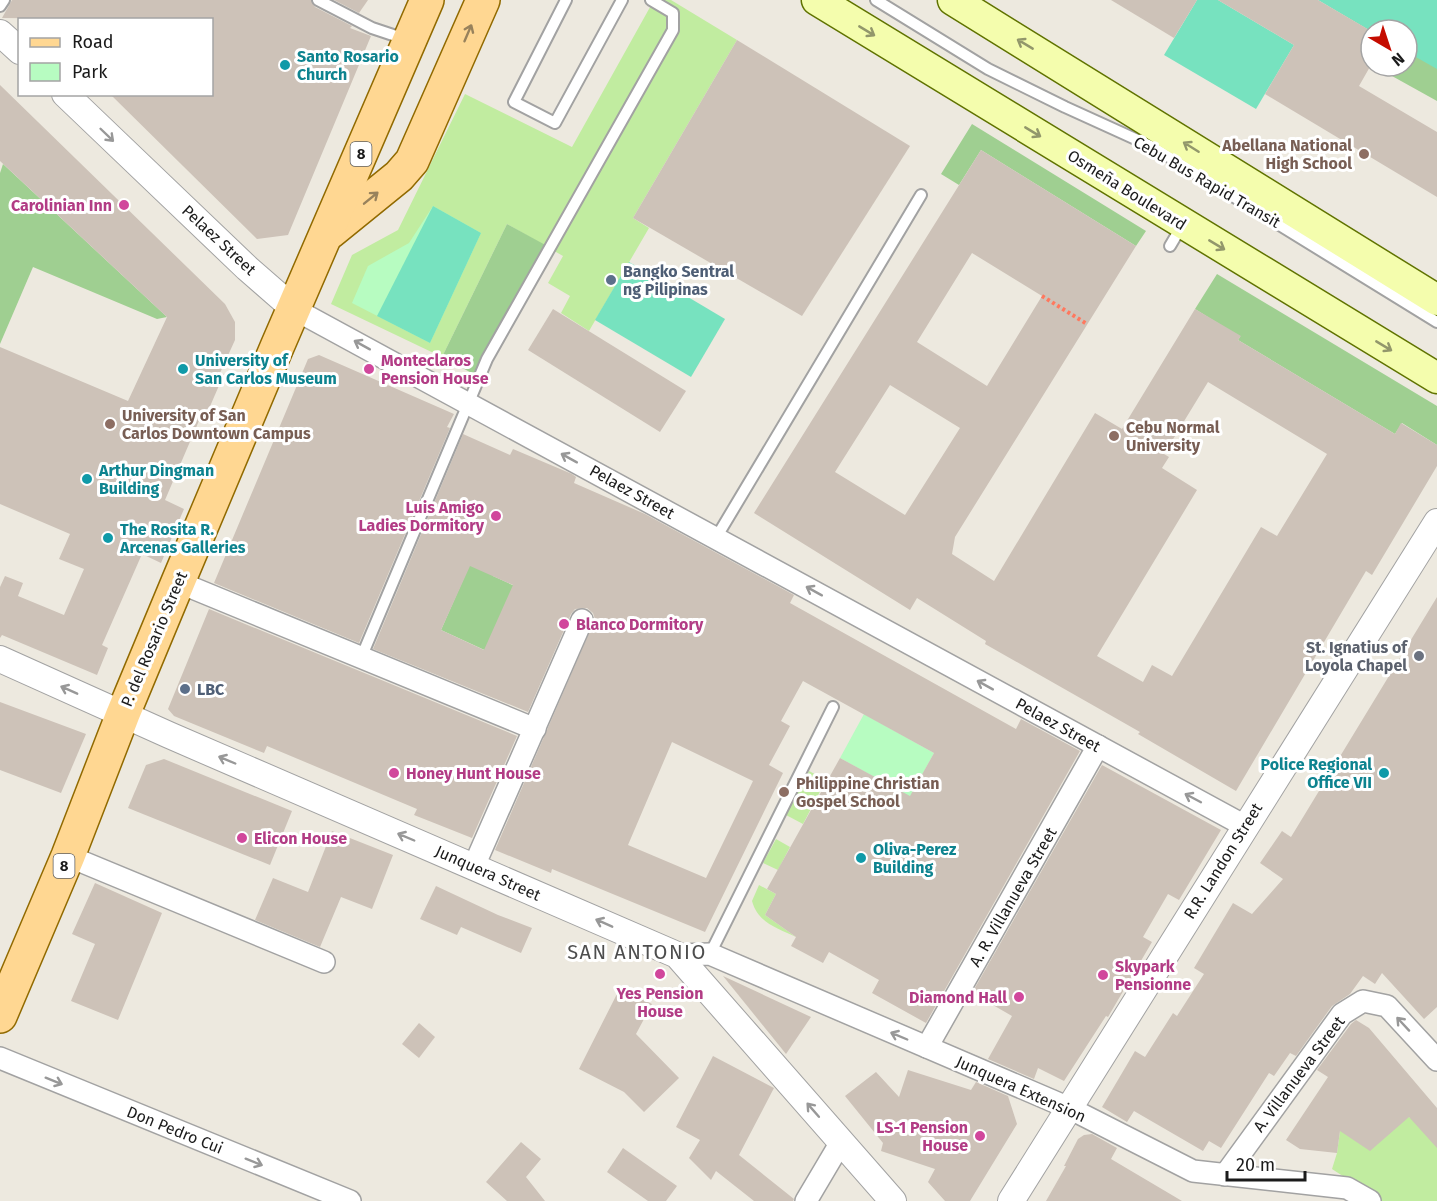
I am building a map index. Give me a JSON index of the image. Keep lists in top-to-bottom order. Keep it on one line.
{"streets":{"main road":["8","Osmeña Boulevard","P. del Rosario Street"],"street":["Pelaez Street","R.R. Landon Street","Junquera Street","A. R. Villanueva Street","A. Villanueva Street","Junquera Extension","Don Pedro Cui"],"lane":["Cebu Bus Rapid Transit"]},"crossings":[["Pelaez Street","P. del Rosario Street"],["Pelaez Street","R.R. Landon Street"],["Pelaez Street","A. R. Villanueva Street"],["P. del Rosario Street","Junquera Street"],["R.R. Landon Street","Junquera Extension"],["Junquera Street","Junquera Extension"],["A. R. Villanueva Street","Junquera Extension"],["A. Villanueva Street","Junquera Extension"]],"one_way":["Don Pedro Cui"],"districts":["SAN ANTONIO"],"places":["Santo Rosario Church","Abellana National High School","Carolinian Inn","Bangko Sentral ng Pilipinas","University of San Carlos Museum","Monteclaros Pension House","University of San Carlos Downtown Campus","Cebu Normal University","Arthur Dingman Building","Luis Amigo Ladies Dormitory","The Rosita R. Arcenas Galleries","Blanco Dormitory","St. Ignatius of Loyola Chapel","LBC","Honey Hunt House","Police Regional Office VII","Philippine Christian Gospel School","Elicon House","Oliva-Perez Building","Yes Pension House","Skypark Pensionne","Diamond Hall","LS-1 Pension House"],"legend":["Road","Park"],"scale_bar":"20 m","north":"bottom right"}
